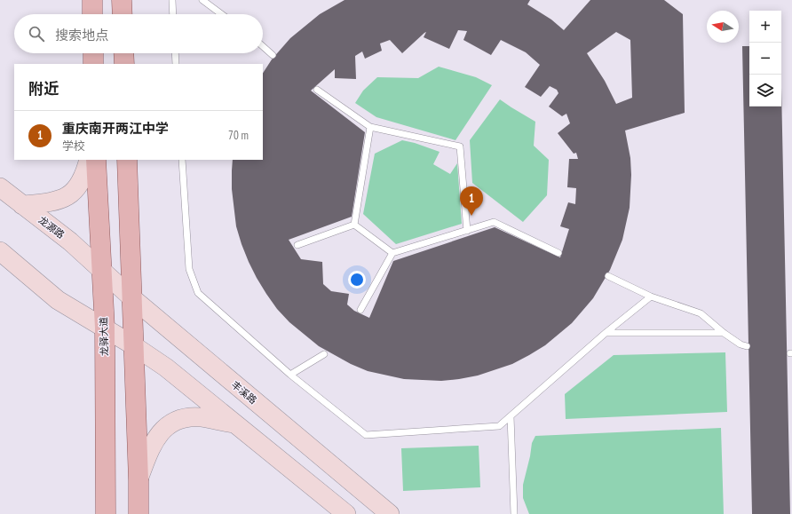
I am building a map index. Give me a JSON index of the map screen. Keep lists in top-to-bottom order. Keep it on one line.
{"streets":{"main road":["龙源路","龙驿大道","丰溪路"]},"crossings":[["龙源路","龙驿大道"],["龙源路","丰溪路"],["龙驿大道","丰溪路"]],"north":"left","page":{"map_buttons":["+","−"],"search":"搜索地点","heading":"附近","list":[{"mark":"1","name":"重庆南开两江中学","note":"学校","value":"70 m"}],"pins":"1"}}
